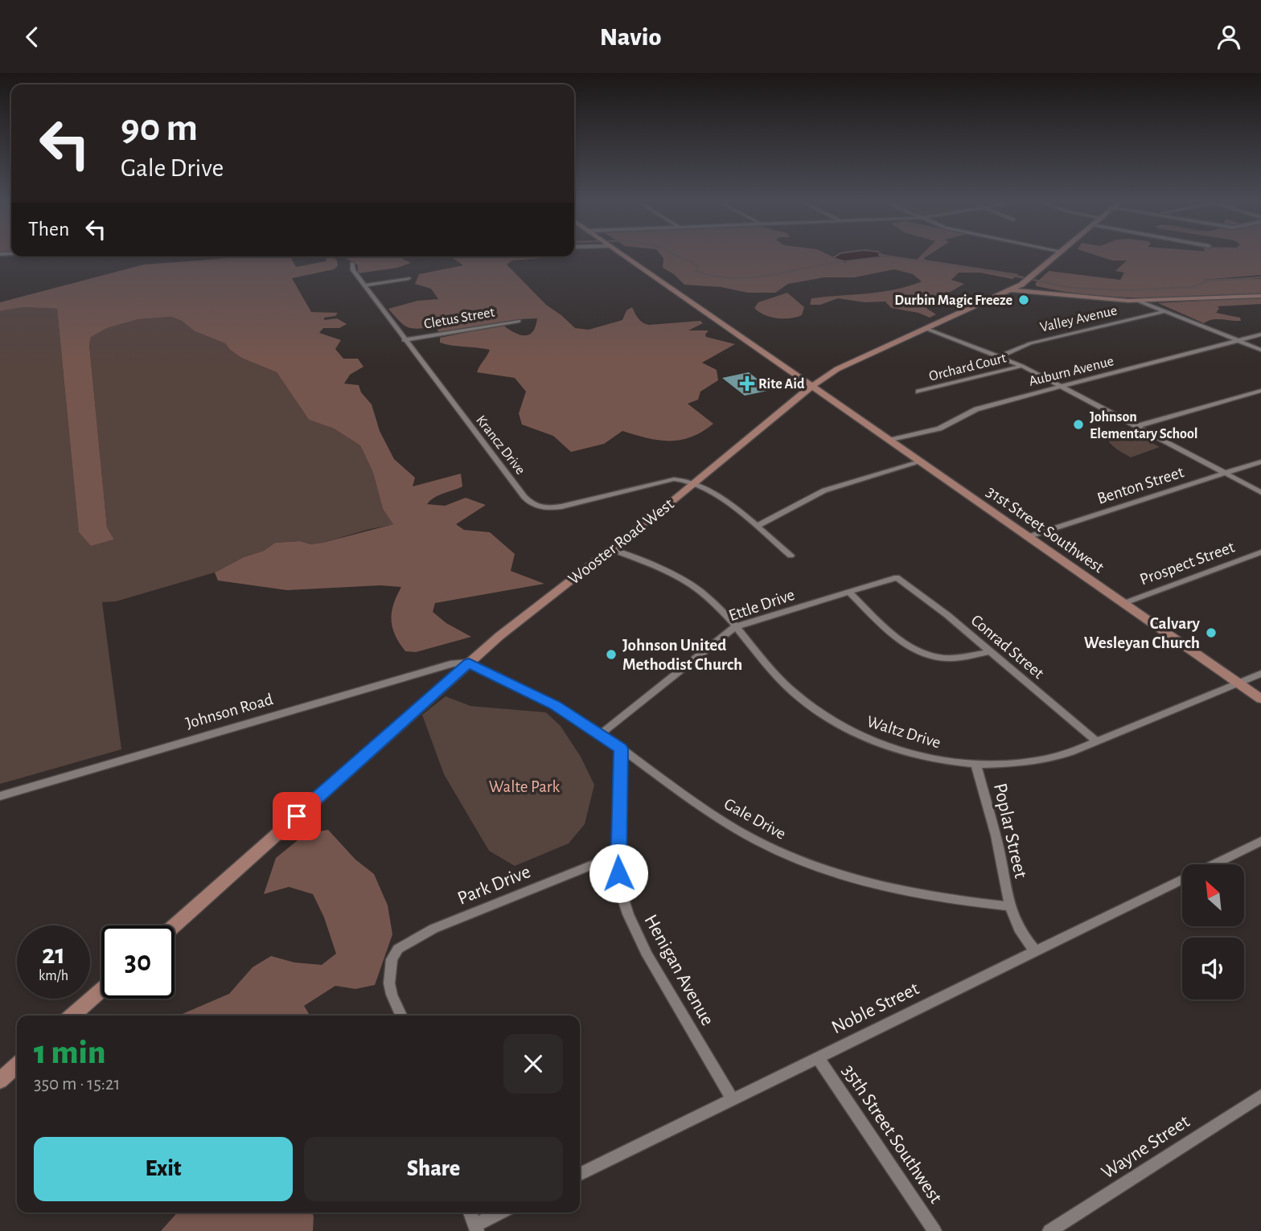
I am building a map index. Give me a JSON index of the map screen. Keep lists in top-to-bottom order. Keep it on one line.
{"streets":{"main road":["31st Street Southwest","Wooster Road West"],"street":["Cletus Street","Valley Avenue","Orchard Court","Auburn Avenue","Krancz Drive","Benton Street","Prospect Street","Ettle Drive","Conrad Street","Johnson Road","Waltz Drive","Gale Drive","Poplar Street","Park Drive","Henigan Avenue","Noble Street","35th Street Southwest","Wayne Street"]},"crossings":[["Cletus Street","Krancz Drive"],["Auburn Avenue","31st Street Southwest"],["Krancz Drive","Wooster Road West"],["Benton Street","31st Street Southwest"],["31st Street Southwest","Wooster Road West"],["31st Street Southwest","Prospect Street"],["31st Street Southwest","Waltz Drive"],["Wooster Road West","Johnson Road"],["Wooster Road West","Waltz Drive"],["Wooster Road West","Gale Drive"],["Ettle Drive","Conrad Street"],["Ettle Drive","Waltz Drive"],["Ettle Drive","Gale Drive"],["Conrad Street","Waltz Drive"],["Johnson Road","Gale Drive"],["Waltz Drive","Poplar Street"],["Gale Drive","Poplar Street"],["Gale Drive","Henigan Avenue"],["Park Drive","Henigan Avenue"],["Henigan Avenue","Noble Street"],["Noble Street","35th Street Southwest"]],"parks":["Walte Park"],"places":{"other":["Durbin Magic Freeze","Johnson Elementary School","Calvary Wesleyan Church","Johnson United Methodist Church"],"health":["Rite Aid"]},"north":"top left","page":{"header":"Navio","turn":["90 m","Gale Drive"],"then":"Then","speed":"21 km/h","limit":"30","heading":["1 min","350 m · 15:21"],"buttons":["Exit","Share"]}}
